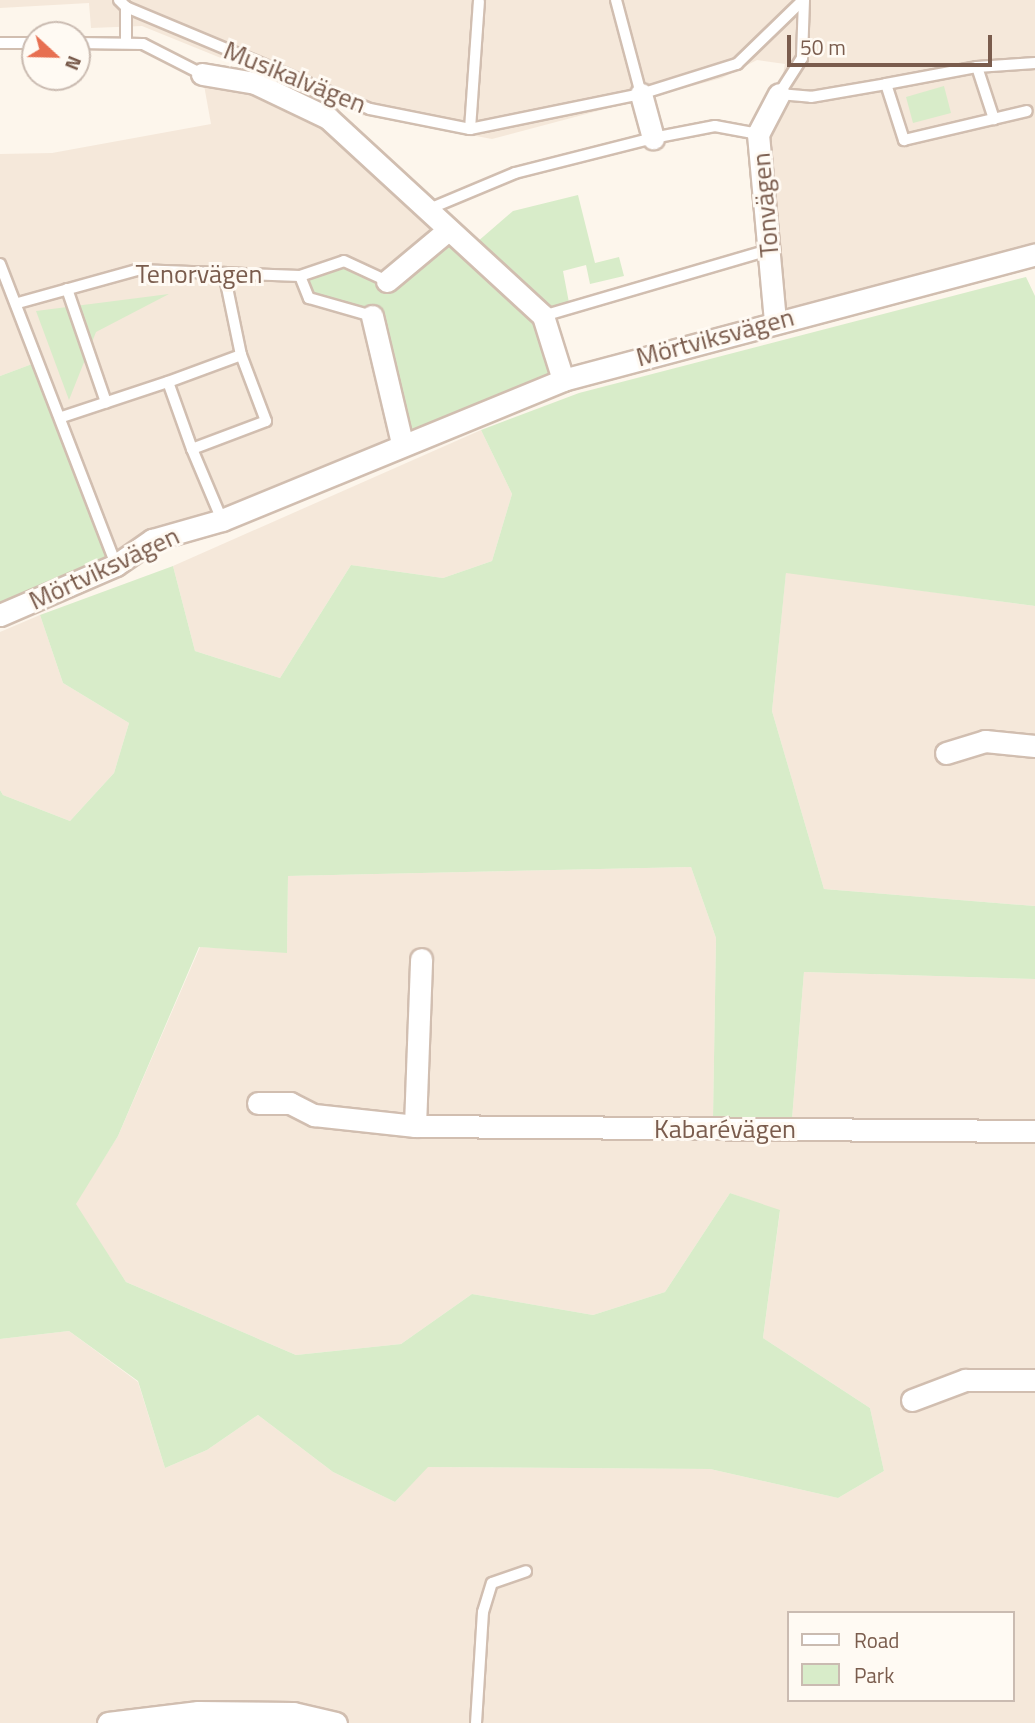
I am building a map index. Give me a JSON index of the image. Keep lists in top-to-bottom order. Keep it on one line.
{"streets":{"street":["Musikalvägen","Tonvägen","Mörtviksvägen","Kabarévägen"],"lane":["Tenorvägen"]},"crossings":[["Tonvägen","Mörtviksvägen"]],"legend":["Road","Park"],"scale_bar":"50 m","north":"right"}
